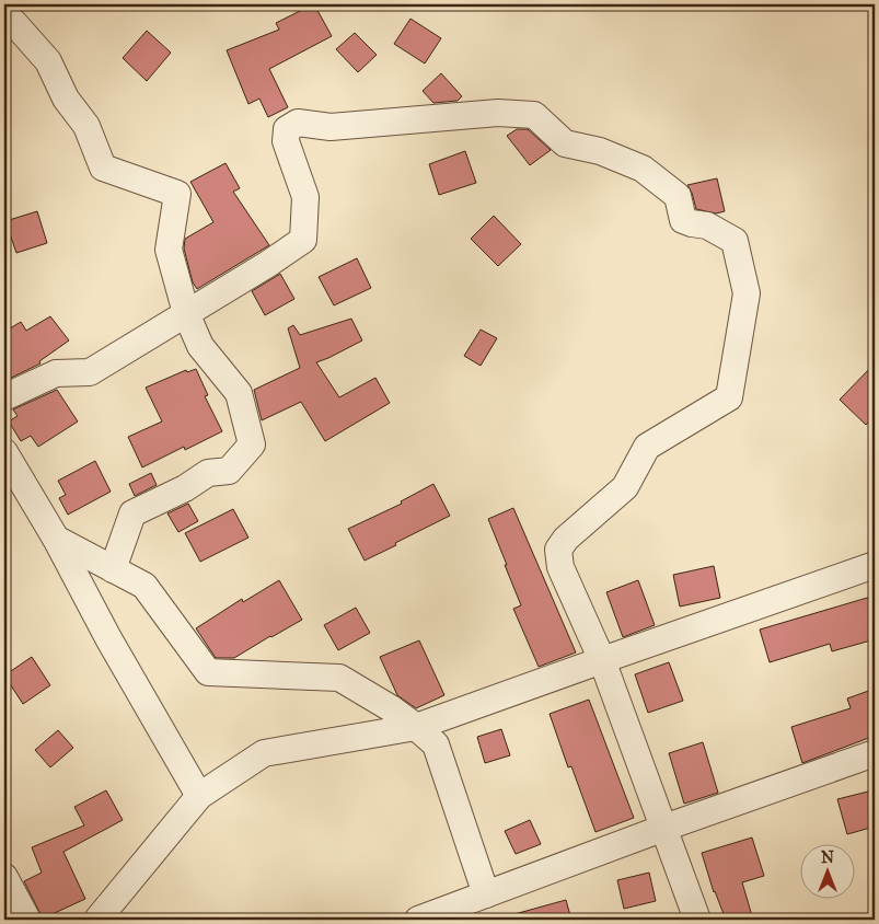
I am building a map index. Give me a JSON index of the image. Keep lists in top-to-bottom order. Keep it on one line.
{"north":"top"}
